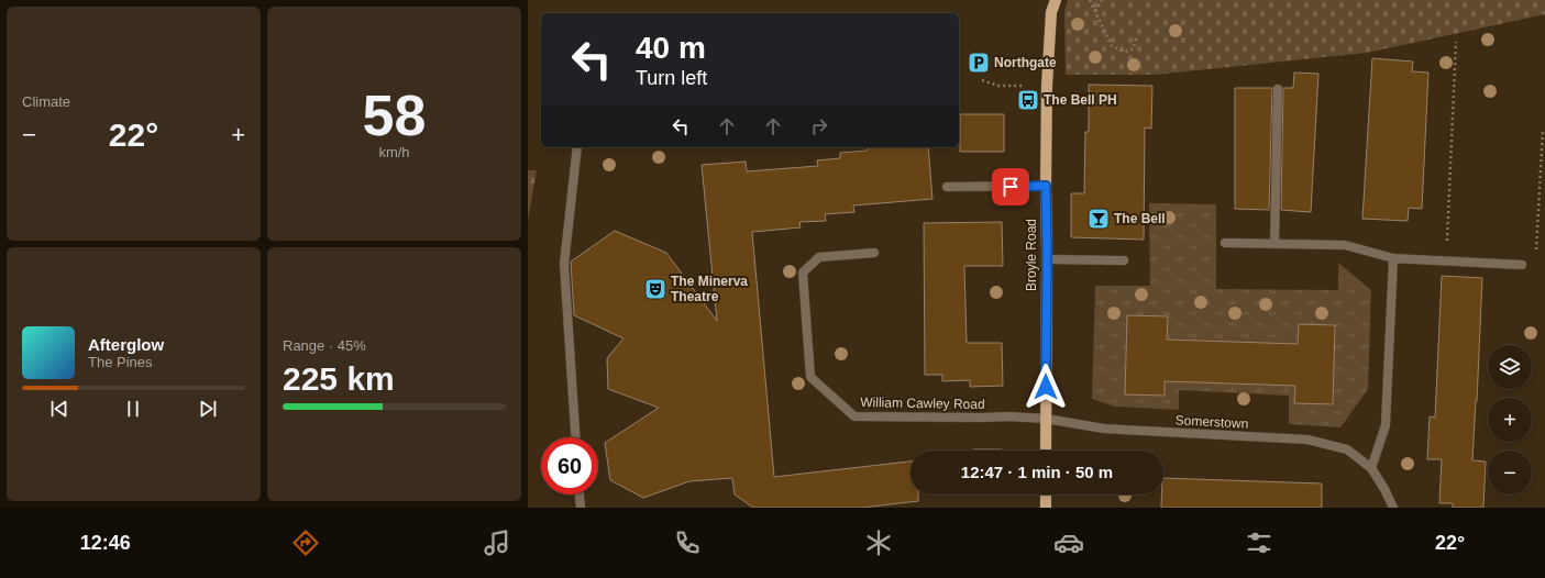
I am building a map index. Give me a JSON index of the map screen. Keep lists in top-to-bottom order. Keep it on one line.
{"streets":{"main road":["Broyle Road"],"street":["William Cawley Road","Somerstown"]},"crossings":[["Broyle Road","William Cawley Road"],["Broyle Road","Somerstown"],["William Cawley Road","Somerstown"]],"places":{"parking":["Northgate"],"bus stop":["The Bell PH"],"bar":["The Bell"],"theatre":["The Minerva Theatre"]},"page":{"tile":["Climate",["58","km/h"],["Range · 45%","225 km"]],"turn":["40 m","Turn left"],"heat":["−","22°","+"],"song":["Afterglow","The Pines"],"map_buttons":["+","−"],"limit":"60","trip":"12:47 · 1 min · 50 m","tabs":["12:46","22°"]}}
